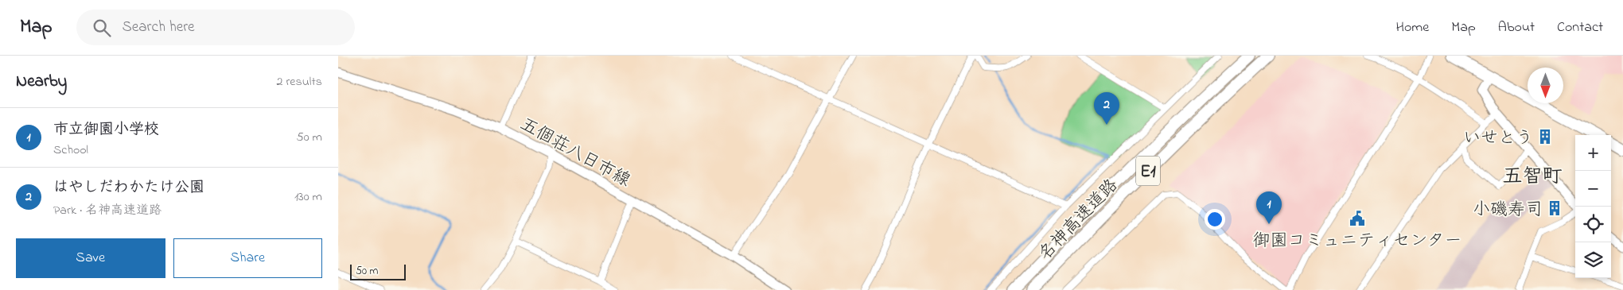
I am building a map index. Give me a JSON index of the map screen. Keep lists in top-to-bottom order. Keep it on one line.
{"streets":{"highway":["E1","名神高速道路"],"main road":["五個荘八日市線"]},"districts":["五智町"],"places":{"building":["いせとう","小磯寿司"],"public building":["御園コミュニティセンター"]},"scale_bar":"50 m","north":"bottom","page":{"header":"Map","search":"Search here","nav":["Home","Map","About","Contact"],"heading":["Nearby","2 results"],"pins":["2","1"],"list":[{"mark":"1","name":"市立御園小学校","note":"School","value":"50 m"},{"mark":"2","name":"はやしだわかたけ公園","note":"Park · 名神高速道路","value":"130 m"}],"map_buttons":["+","−"],"buttons":["Save","Share"],"scale":"50 m"}}
